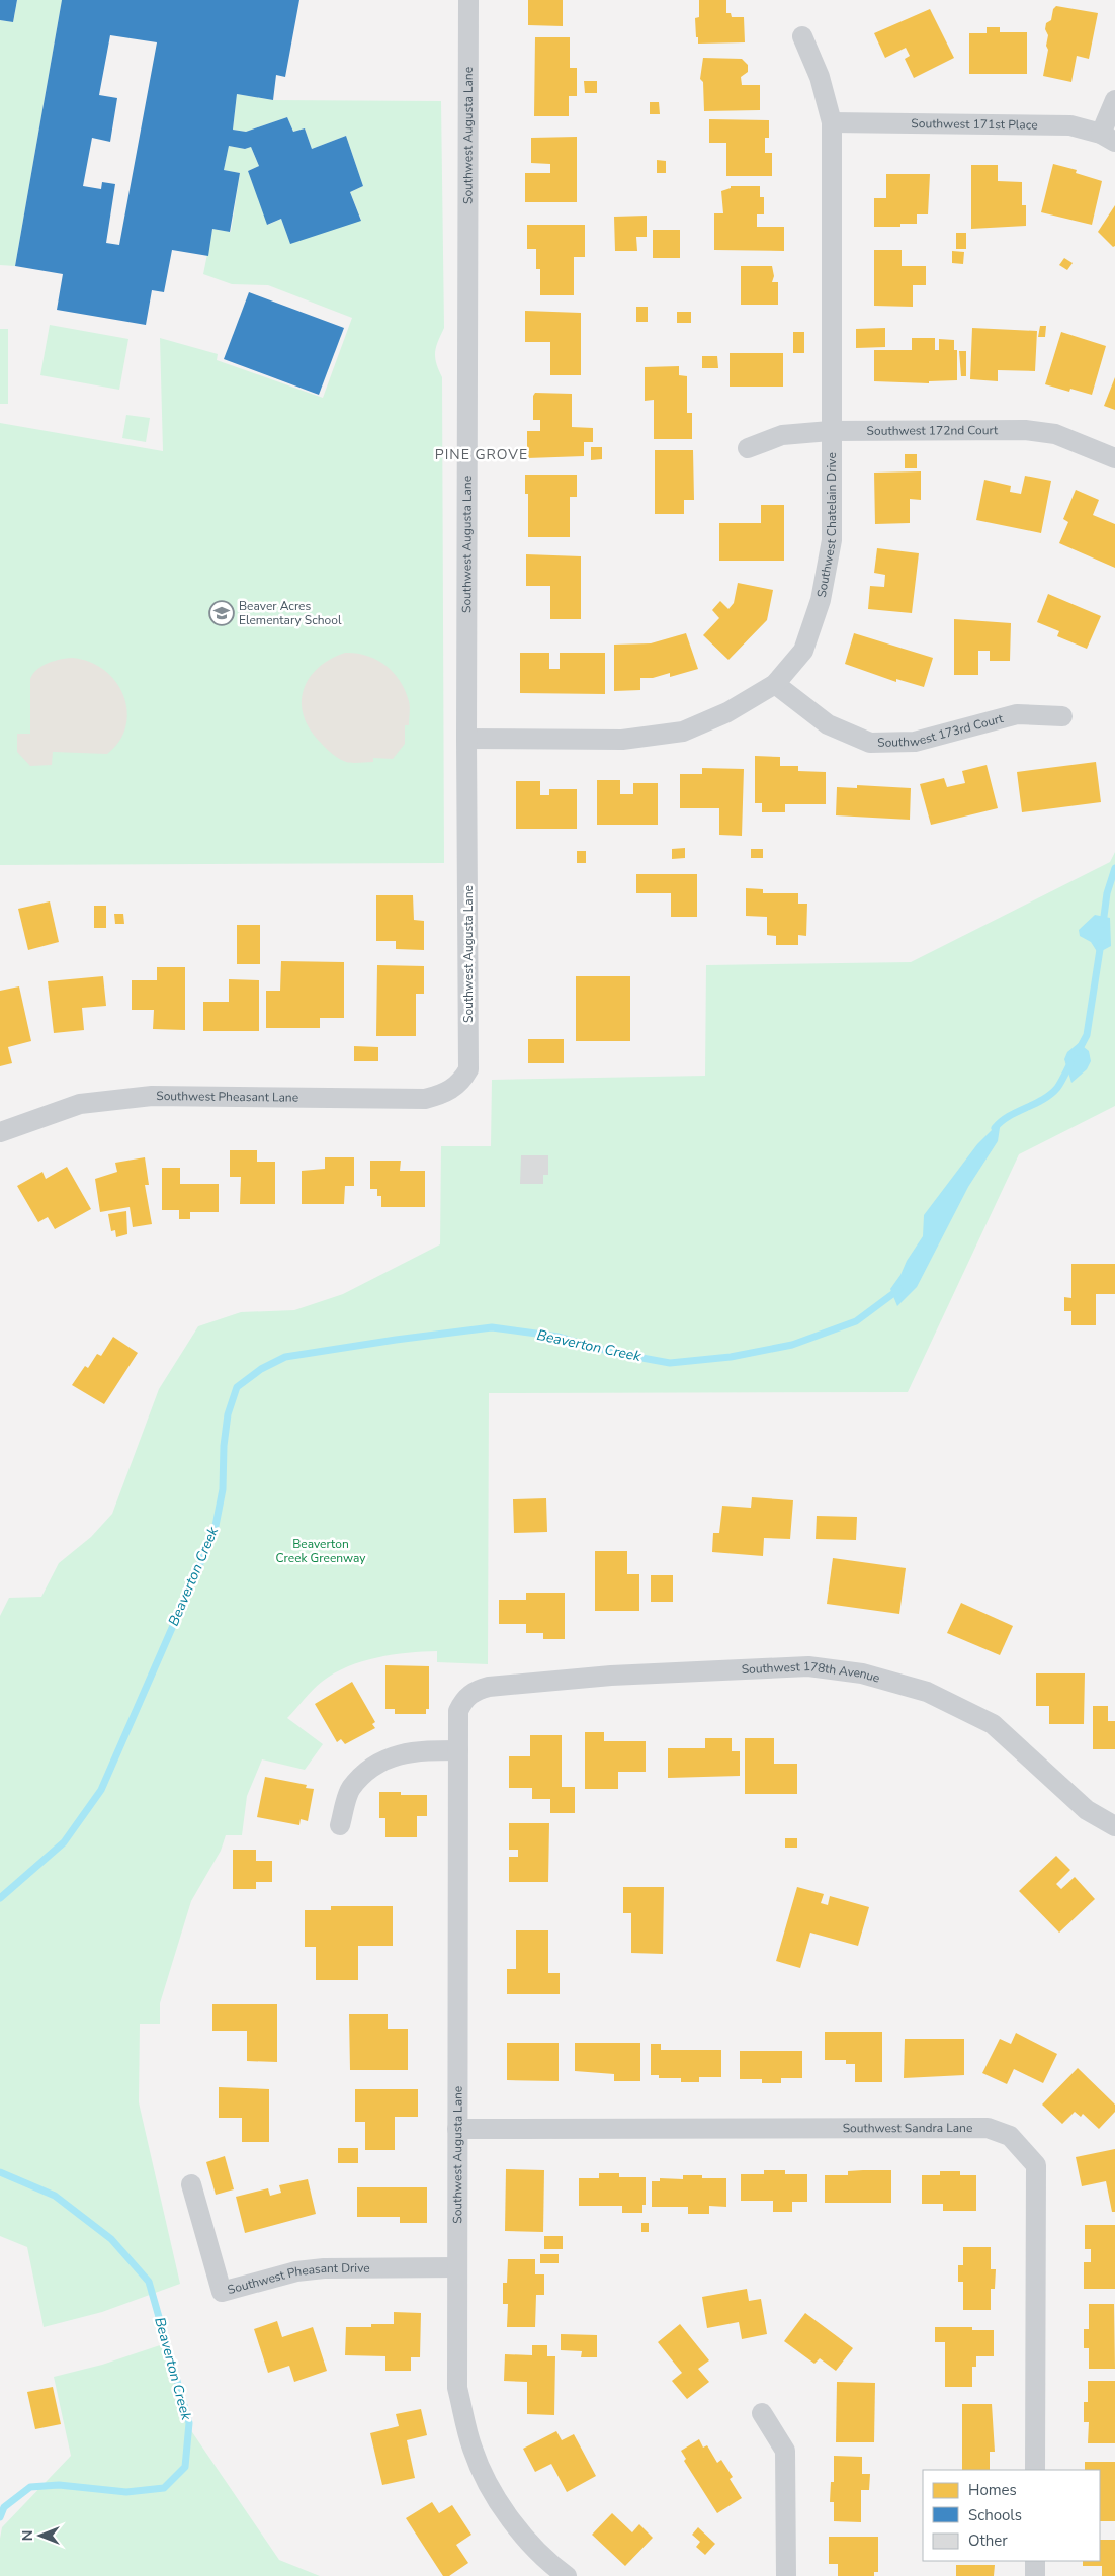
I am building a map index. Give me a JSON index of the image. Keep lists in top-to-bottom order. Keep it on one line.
{"streets":{"street":["Southwest 171st Place","Southwest Augusta Lane","Southwest 172nd Court","Southwest Chatelain Drive","Southwest 173rd Court","Southwest Pheasant Lane","Southwest 178th Avenue","Southwest Sandra Lane","Southwest Pheasant Drive"]},"crossings":[["Southwest 171st Place","Southwest Chatelain Drive"],["Southwest Augusta Lane","Southwest Chatelain Drive"],["Southwest Augusta Lane","Southwest Pheasant Lane"],["Southwest Augusta Lane","Southwest 178th Avenue"],["Southwest Augusta Lane","Southwest Sandra Lane"],["Southwest Augusta Lane","Southwest Pheasant Drive"],["Southwest 172nd Court","Southwest Chatelain Drive"],["Southwest Chatelain Drive","Southwest 173rd Court"]],"districts":["PINE GROVE"],"water":["Beaverton Creek"],"parks":["Beaverton Creek Greenway"],"places":{"school or university":["Beaver Acres Elementary School"]},"legend":["Homes","Schools","Other"],"north":"left"}
